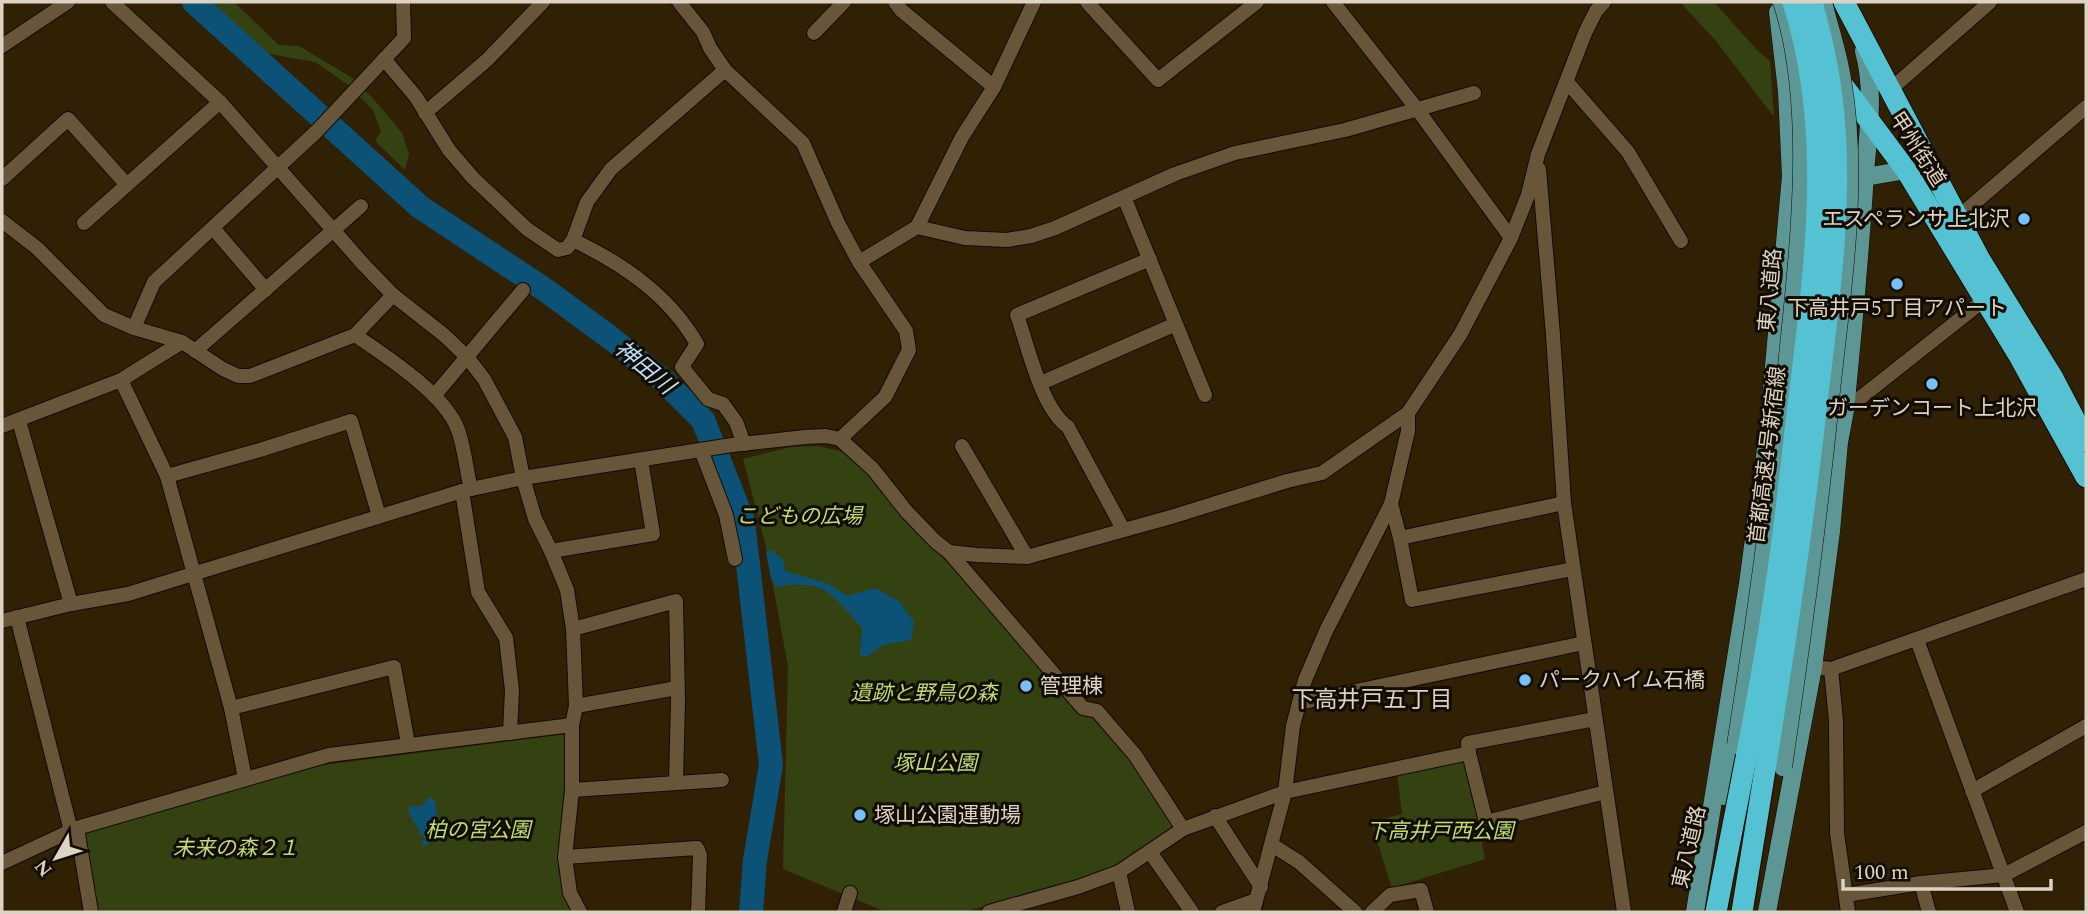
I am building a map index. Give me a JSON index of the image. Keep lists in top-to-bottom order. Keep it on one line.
{"streets":{"highway":["甲州街道","首都高速4号新宿線"],"main road":["東八道路"]},"crossings":[["甲州街道","東八道路"]],"districts":["下高井戸五丁目"],"water":["神田川"],"parks":["こどもの広場","遺跡と野鳥の森","塚山公園","柏の宮公園","下高井戸西公園","未来の森２１"],"places":["エスペランサ上北沢","下高井戸5丁目アパート","ガーデンコート上北沢","パークハイム石橋","管理棟","塚山公園運動場"],"scale_bar":"100 m","north":"bottom left"}
